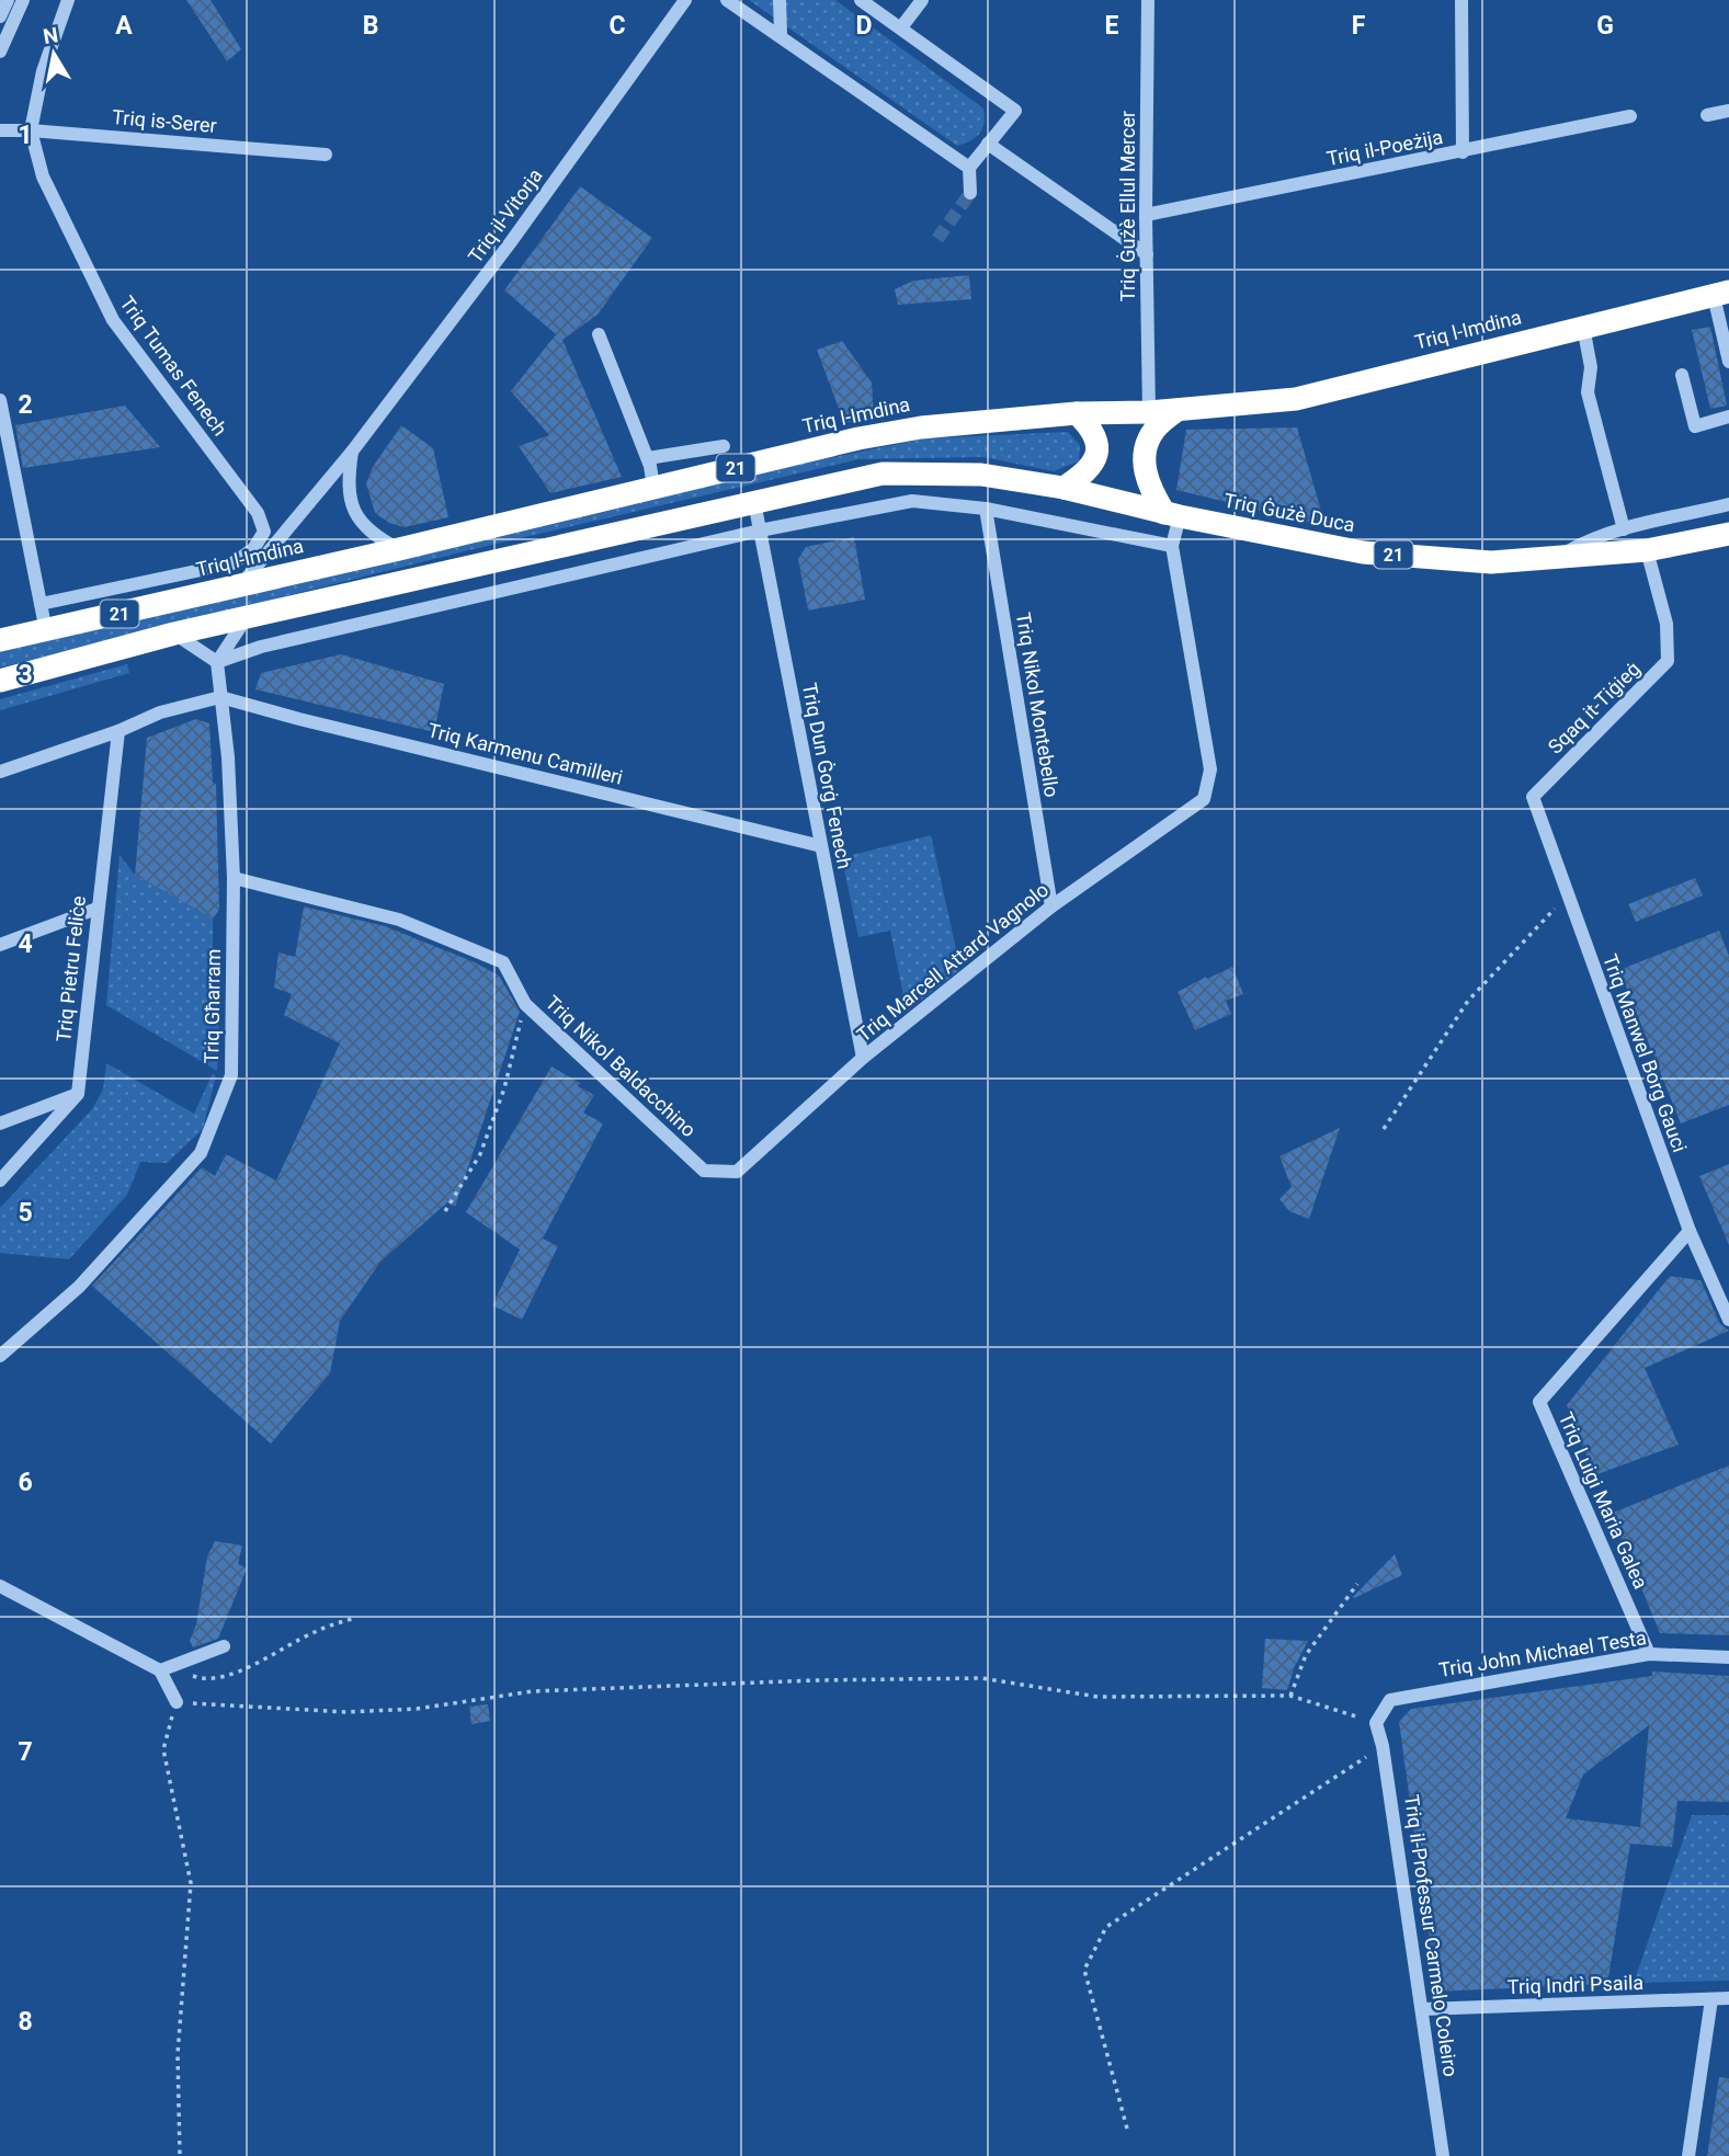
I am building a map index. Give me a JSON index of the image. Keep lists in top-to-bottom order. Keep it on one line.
{"streets":{"highway":["Triq l-Imdina","21","Triq Ġużè Duca"],"street":["Triq is-Serer","Triq il-Poeżija","Triq Ġużè Ellul Mercer","Triq il-Vitorja","Triq Tumas Fenech","Triq Nikol Montebello","Sqaq it-Tiġieġ","Triq Karmenu Camilleri","Triq Dun Ġorġ Fenech","Triq Marcell Attard Vagnolo","Triq Pietru Feliċe","Triq Għarram","Triq Manwel Borg Gauci","Triq Nikol Baldacchino","Triq Luigi Maria Galea","Triq John Michael Testa","Triq il-Professur Carmelo Coleiro","Triq Indrì Psaila"]},"crossings":[["Triq is-Serer","Triq Tumas Fenech"],["Triq il-Poeżija","Triq Ġużè Ellul Mercer"],["Triq Ġużè Ellul Mercer","Triq l-Imdina"],["Triq il-Vitorja","Triq l-Imdina"],["21","Triq Ġużè Duca"],["21","Triq Dun Ġorġ Fenech"],["Triq Ġużè Duca","Sqaq it-Tiġieġ"],["Triq Nikol Montebello","Triq Marcell Attard Vagnolo"],["Sqaq it-Tiġieġ","Triq Manwel Borg Gauci"],["Triq Karmenu Camilleri","Triq Dun Ġorġ Fenech"],["Triq Karmenu Camilleri","Triq Għarram"],["Triq Dun Ġorġ Fenech","Triq Marcell Attard Vagnolo"],["Triq Marcell Attard Vagnolo","Triq Nikol Baldacchino"],["Triq Għarram","Triq Nikol Baldacchino"],["Triq Manwel Borg Gauci","Triq Luigi Maria Galea"],["Triq Luigi Maria Galea","Triq John Michael Testa"],["Triq John Michael Testa","Triq il-Professur Carmelo Coleiro"],["Triq il-Professur Carmelo Coleiro","Triq Indrì Psaila"]],"north":"top","grid":{"columns":["A","B","C","D","E","F","G"],"rows":["1","2","3","4","5","6","7","8"]}}
